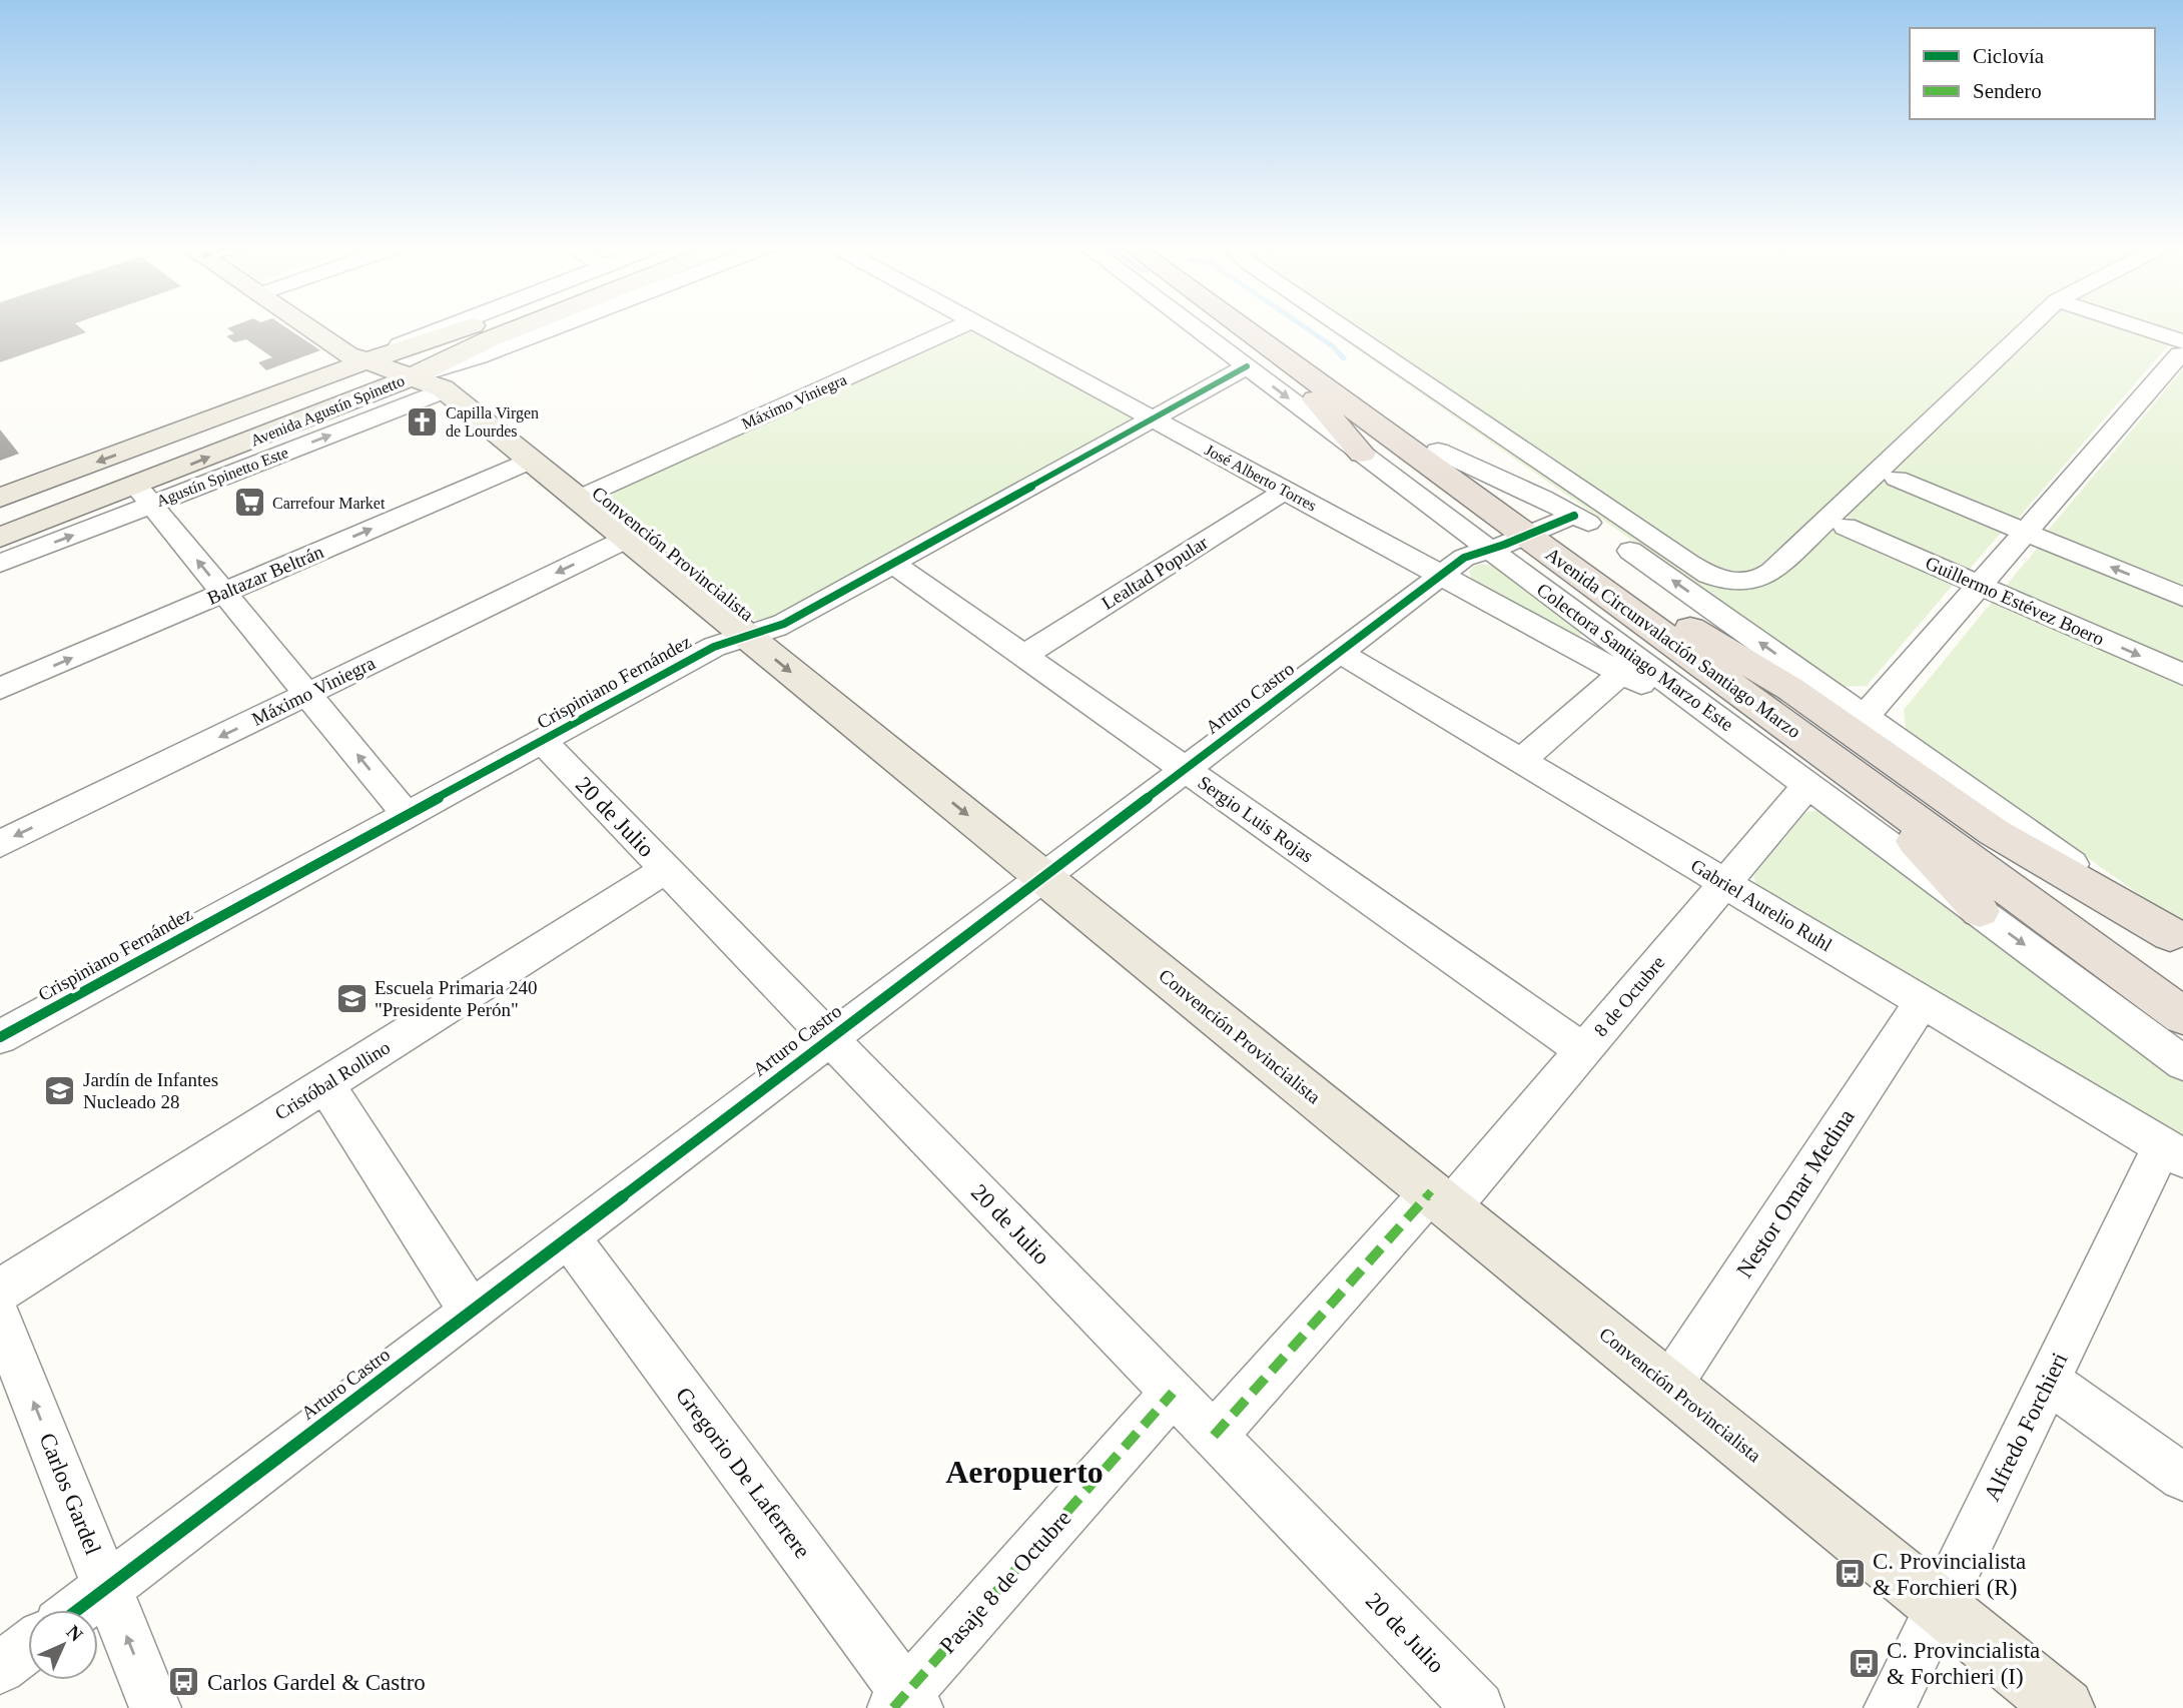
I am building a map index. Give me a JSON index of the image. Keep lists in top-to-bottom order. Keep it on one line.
{"streets":{"highway":["Avenida Circunvalación Santiago Marzo"],"main road":["Avenida Agustín Spinetto","Convención Provincialista"],"street":["Máximo Viniegra","Agustín Spinetto Este","José Alberto Torres","Lealtad Popular","Baltazar Beltrán","Guillermo Estévez Boero","Colectora Santiago Marzo Este","Crispiniano Fernández","Arturo Castro","20 de Julio","Sergio Luis Rojas","Gabriel Aurelio Ruhl","8 de Octubre","Cristóbal Rollino","Nestor Omar Medina","Alfredo Forchieri","Gregorio De Laferrere","Carlos Gardel","Pasaje 8 de Octubre"]},"crossings":[["Máximo Viniegra","Convención Provincialista"],["Avenida Agustín Spinetto","Agustín Spinetto Este"],["Avenida Agustín Spinetto","Convención Provincialista"],["Agustín Spinetto Este","Convención Provincialista"],["José Alberto Torres","Lealtad Popular"],["José Alberto Torres","Colectora Santiago Marzo Este"],["José Alberto Torres","Crispiniano Fernández"],["José Alberto Torres","Arturo Castro"],["Convención Provincialista","Baltazar Beltrán"],["Convención Provincialista","Crispiniano Fernández"],["Convención Provincialista","Arturo Castro"],["Convención Provincialista","8 de Octubre"],["Convención Provincialista","Nestor Omar Medina"],["Convención Provincialista","Alfredo Forchieri"],["Lealtad Popular","Sergio Luis Rojas"],["Avenida Circunvalación Santiago Marzo","Arturo Castro"],["Colectora Santiago Marzo Este","Crispiniano Fernández"],["Colectora Santiago Marzo Este","Arturo Castro"],["Colectora Santiago Marzo Este","8 de Octubre"],["Crispiniano Fernández","20 de Julio"],["Crispiniano Fernández","Sergio Luis Rojas"],["Arturo Castro","20 de Julio"],["Arturo Castro","Sergio Luis Rojas"],["Arturo Castro","Gabriel Aurelio Ruhl"],["Arturo Castro","Gregorio De Laferrere"],["Arturo Castro","Carlos Gardel"],["20 de Julio","Cristóbal Rollino"],["20 de Julio","Pasaje 8 de Octubre"],["Sergio Luis Rojas","8 de Octubre"],["Gabriel Aurelio Ruhl","8 de Octubre"],["Gabriel Aurelio Ruhl","Nestor Omar Medina"],["Gabriel Aurelio Ruhl","Alfredo Forchieri"],["Gregorio De Laferrere","Pasaje 8 de Octubre"]],"one_way":["Agustín Spinetto Este","Carlos Gardel"],"districts":["Aeropuerto"],"places":{"church":["Capilla Virgen de Lourdes"],"supermarket":["Carrefour Market"],"school or university":["Escuela Primaria 240 \"Presidente Perón\"","Jardín de Infantes Nucleado 28"],"bus stop":["C. Provincialista & Forchieri (R)","C. Provincialista & Forchieri (I)","Carlos Gardel & Castro"]},"legend":["Ciclovía","Sendero"],"north":"top right"}
